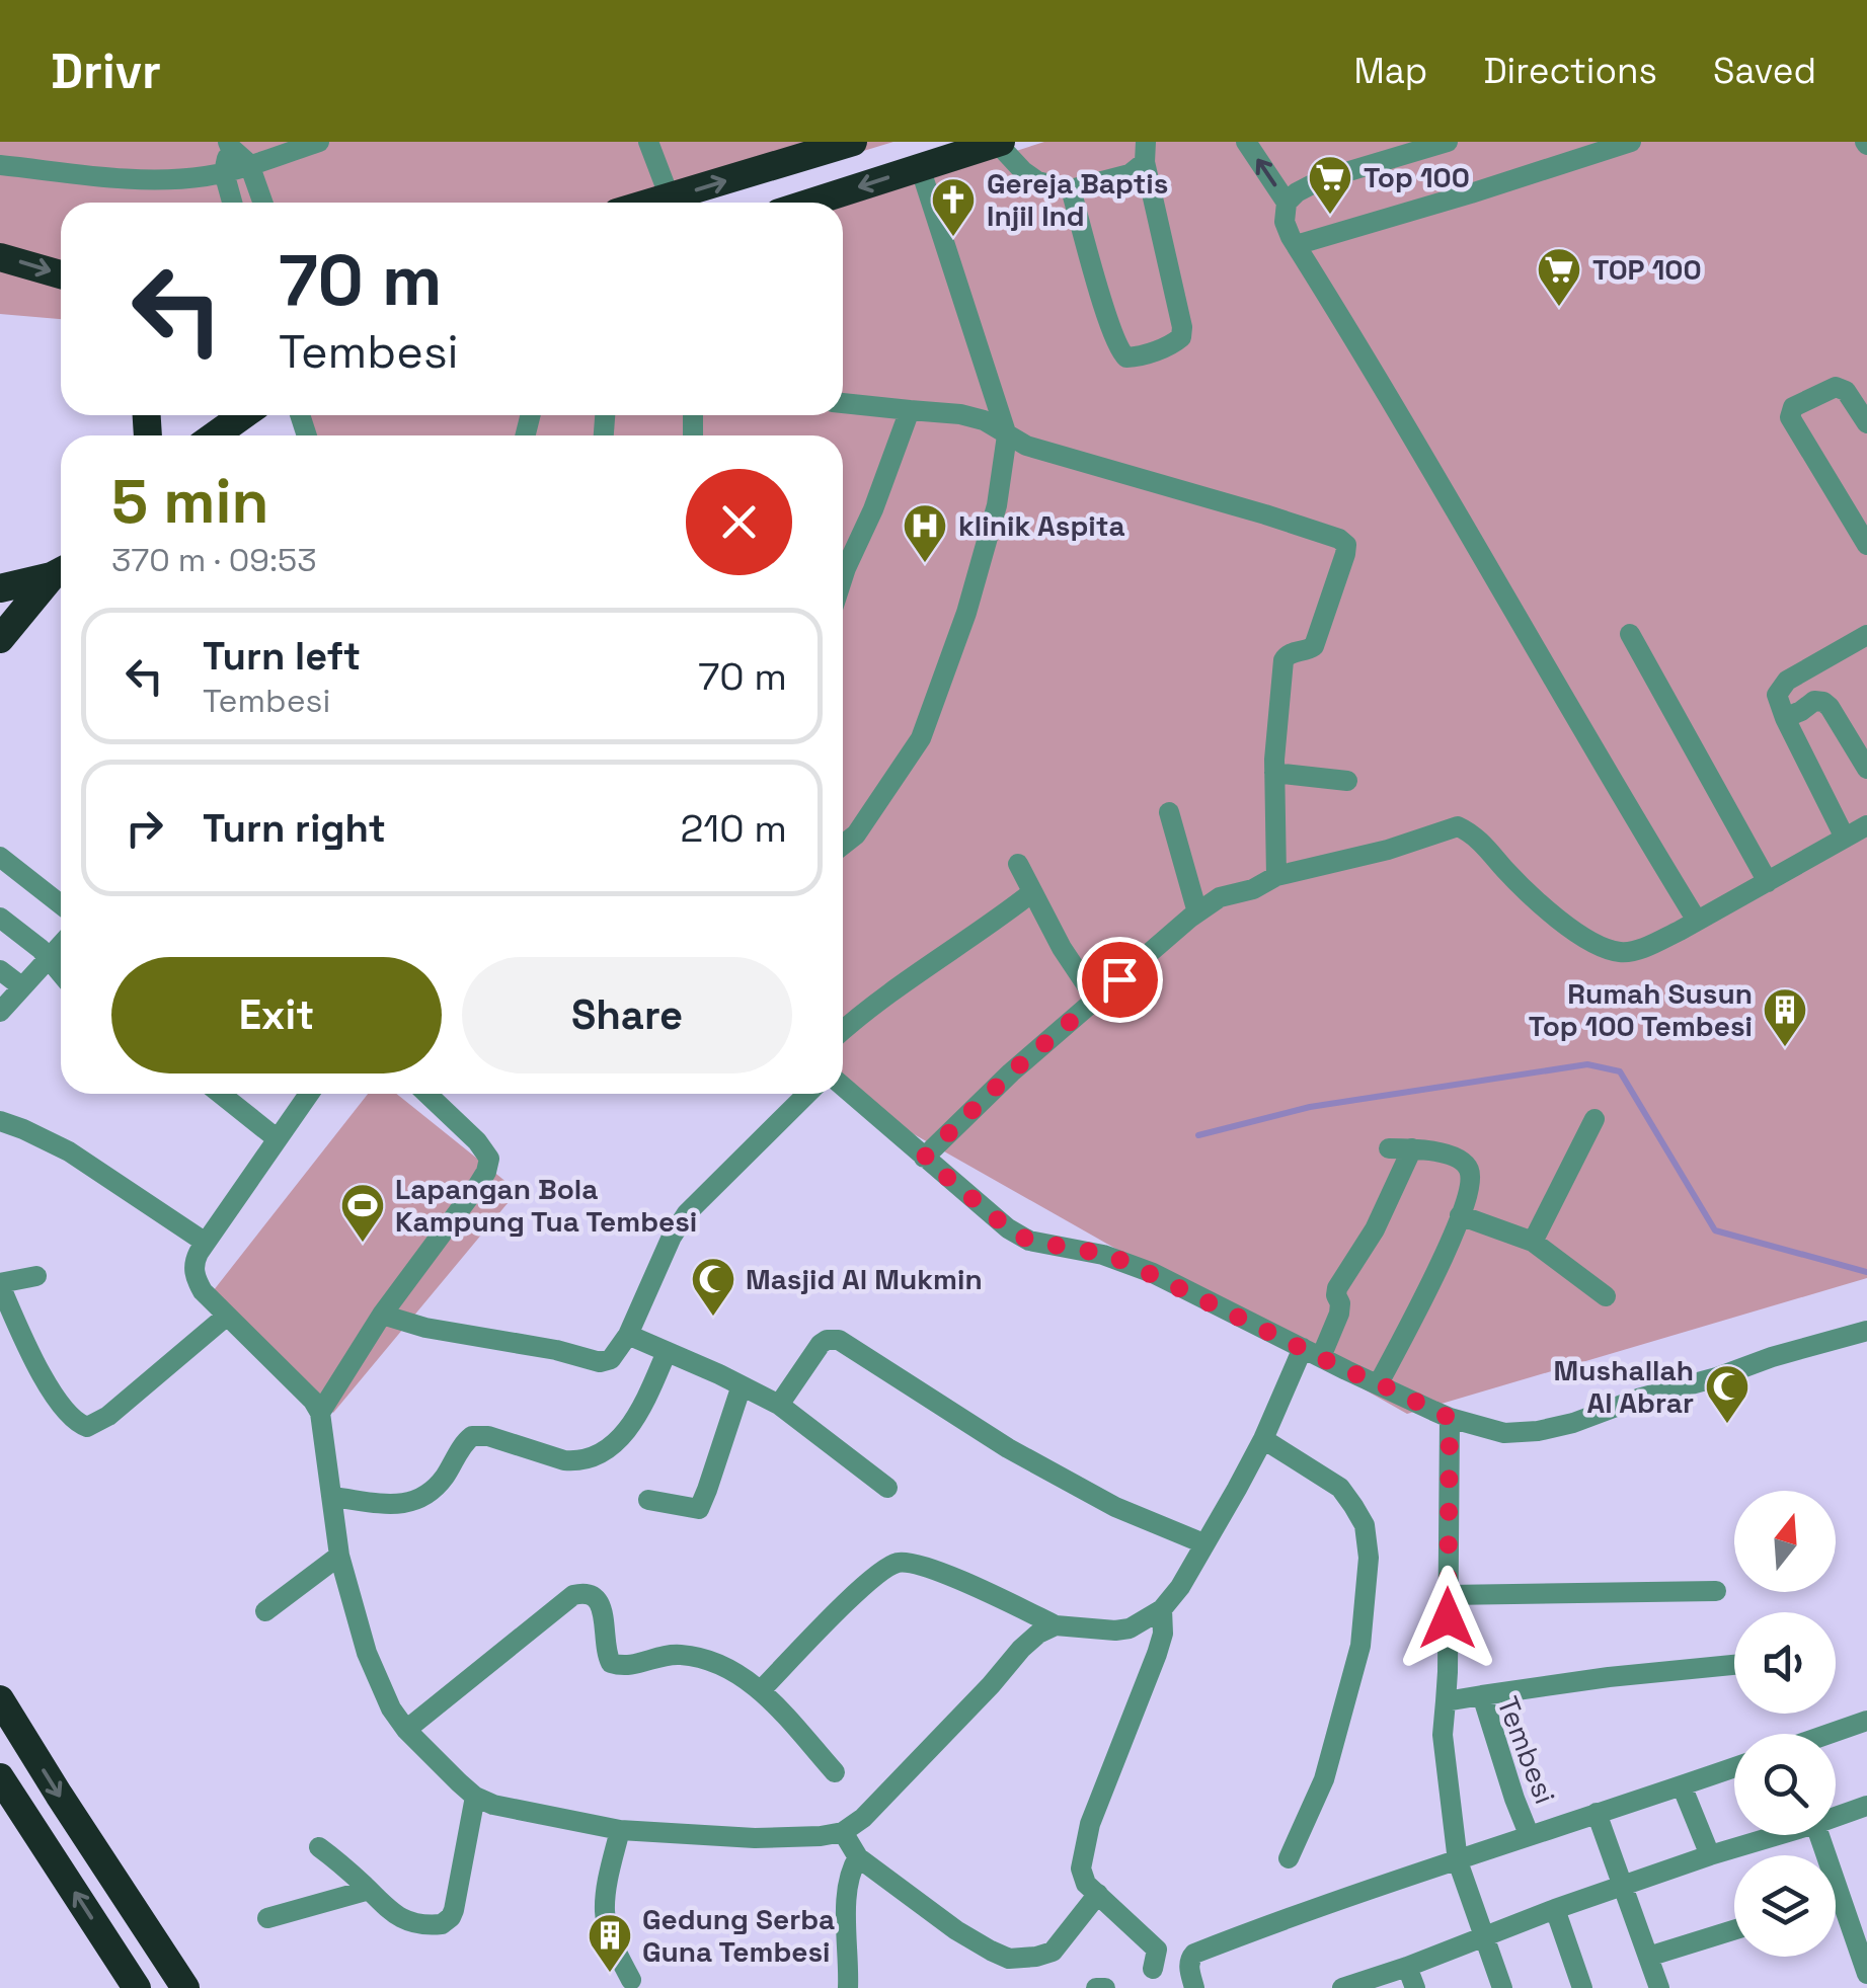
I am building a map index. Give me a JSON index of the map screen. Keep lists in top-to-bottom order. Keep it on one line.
{"streets":{"street":["Tembesi"]},"places":{"supermarket":["Top 100","TOP 100"],"church":["Gereja Baptis Injil Ind"],"hospital":["klinik Aspita"],"building":["Rumah Susun Top 100 Tembesi","Gedung Serba Guna Tembesi"],"sports":["Lapangan Bola Kampung Tua Tembesi"],"mosque":["Masjid Al Mukmin","Mushallah Al Abrar"]},"north":"top","page":{"header":"Drivr","nav":["Map","Directions","Saved"],"turn":["70 m","Tembesi"],"heading":["5 min","370 m · 09:53"],"list":[{"name":"Turn left","note":"Tembesi","value":"70 m"},{"name":"Turn right","value":"210 m"}],"buttons":["Exit","Share"]}}
